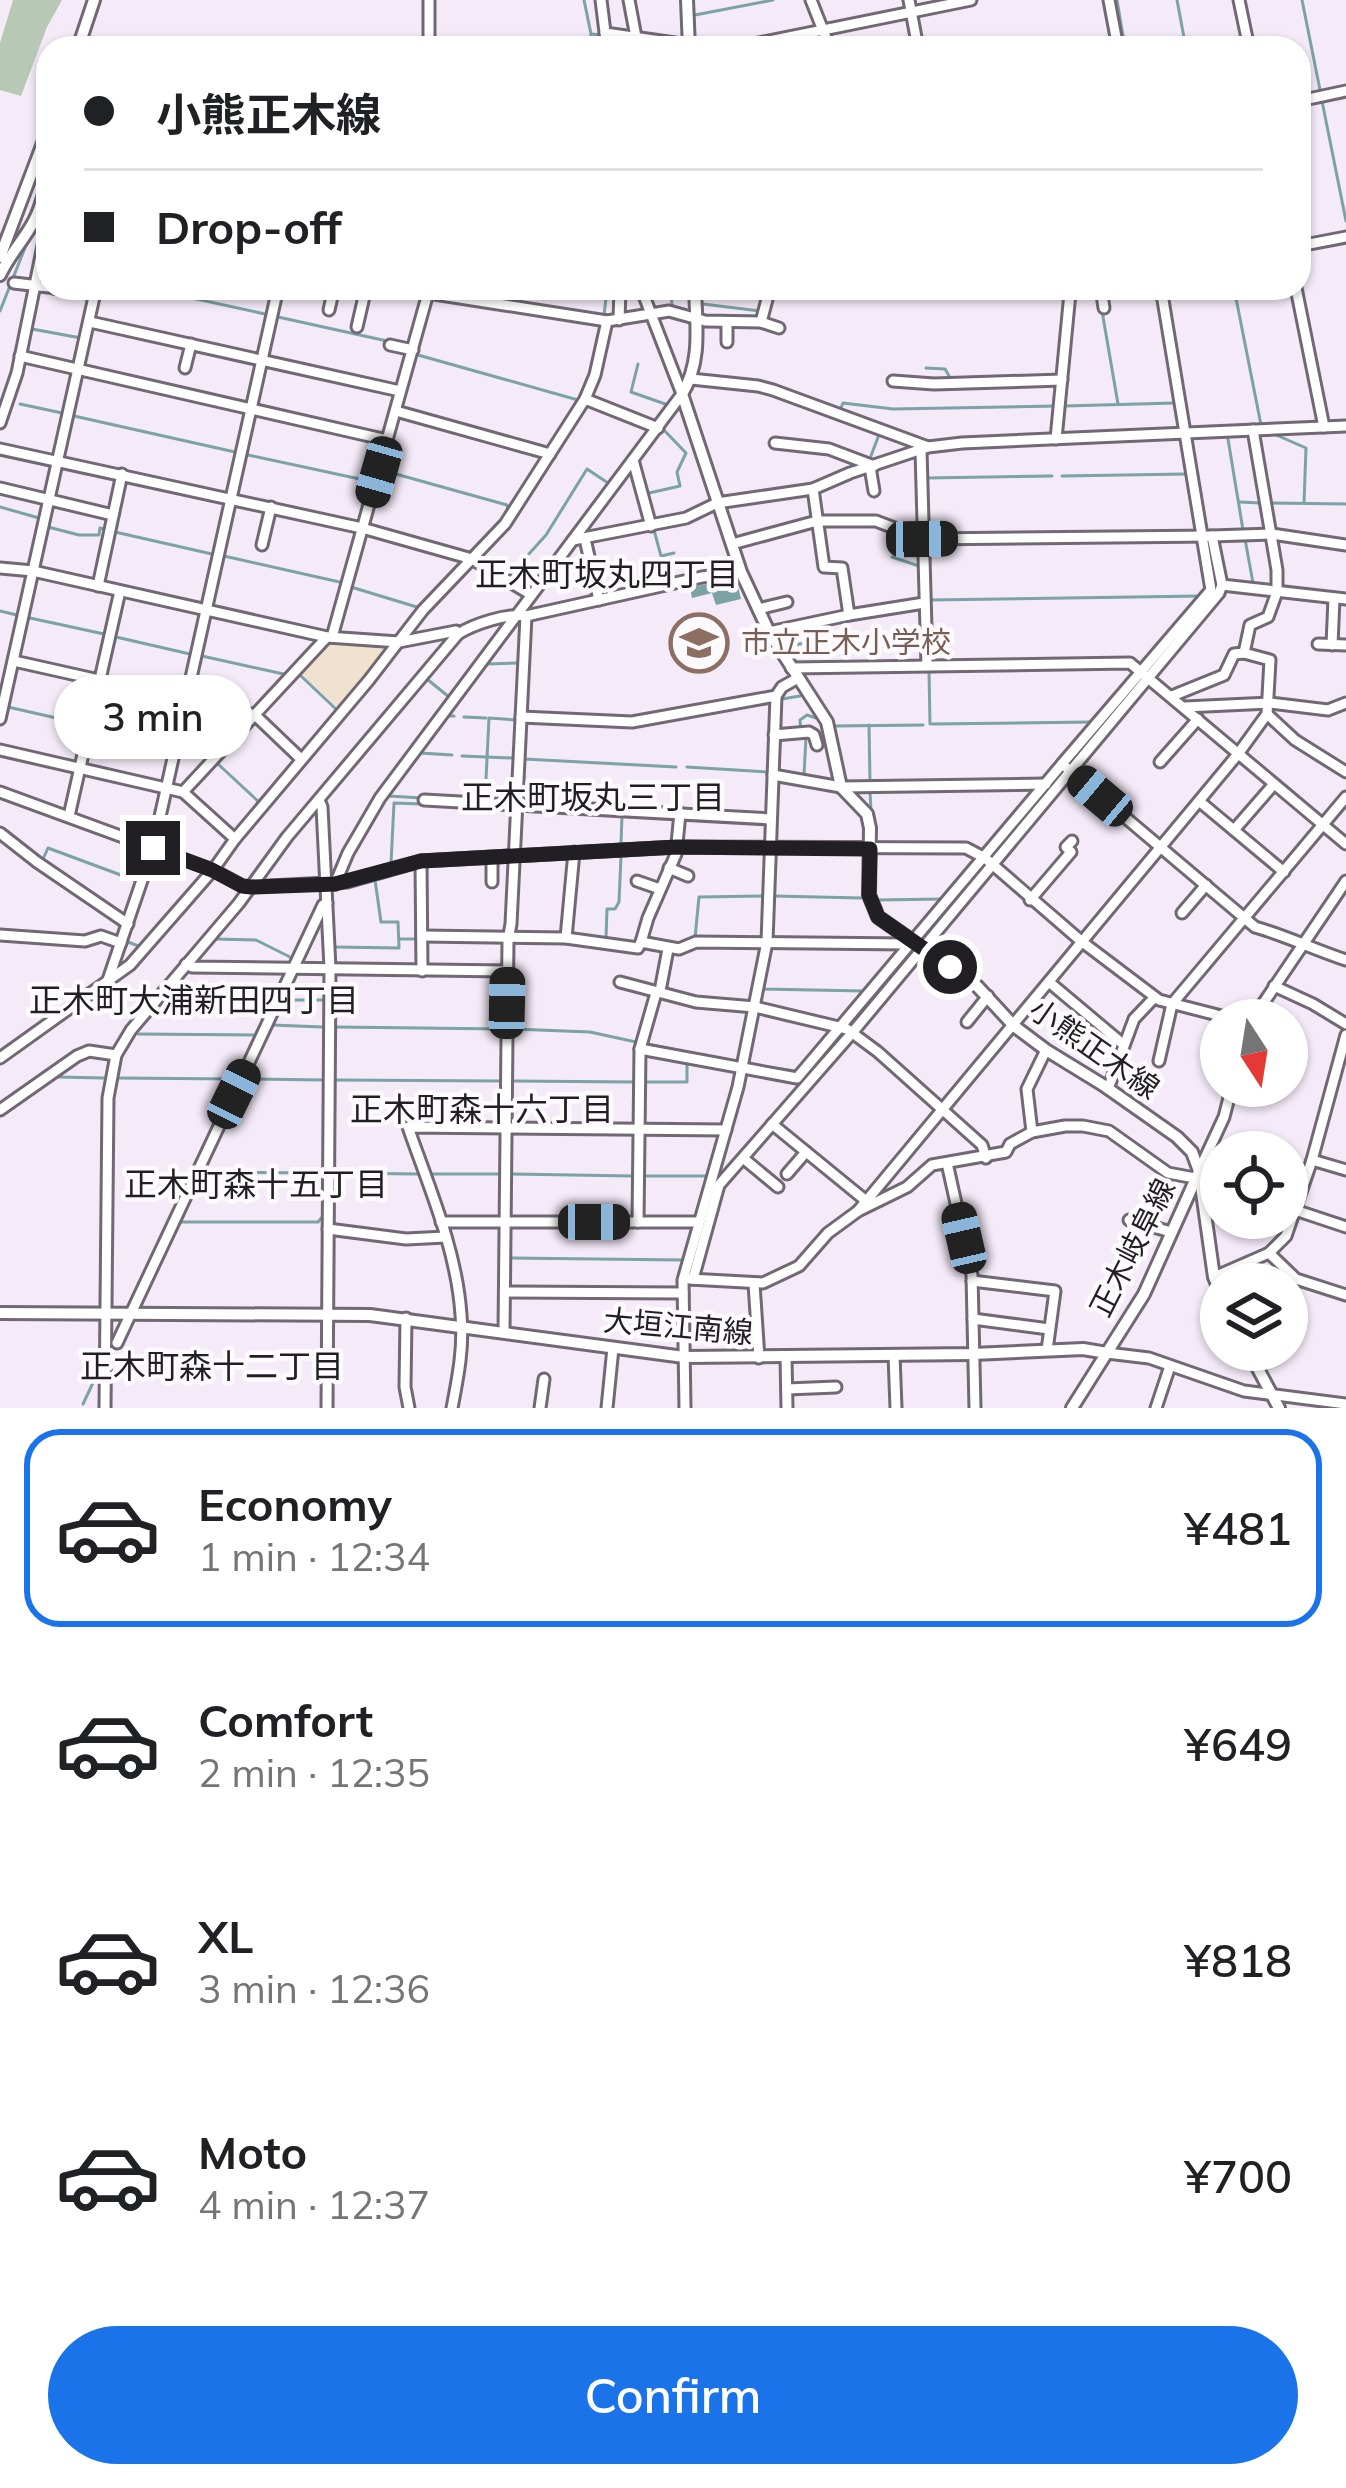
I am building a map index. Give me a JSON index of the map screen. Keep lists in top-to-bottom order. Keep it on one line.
{"streets":{"main road":["小熊正木線","正木岐阜線","大垣江南線"]},"crossings":[["小熊正木線","正木岐阜線"],["正木岐阜線","大垣江南線"]],"districts":["正木町坂丸四丁目","正木町坂丸三丁目","正木町大浦新田四丁目","正木町森十六丁目","正木町森十五丁目","正木町森十二丁目"],"places":{"school or university":["市立正木小学校"]},"north":"bottom","page":{"banner":["小熊正木線","Drop-off"],"bubble":"3 min","list":[{"name":"Economy","note":"1 min · 12:34","value":"¥481"},{"name":"Comfort","note":"2 min · 12:35","value":"¥649"},{"name":"XL","note":"3 min · 12:36","value":"¥818"},{"name":"Moto","note":"4 min · 12:37","value":"¥700"}],"buttons":"Confirm"}}
